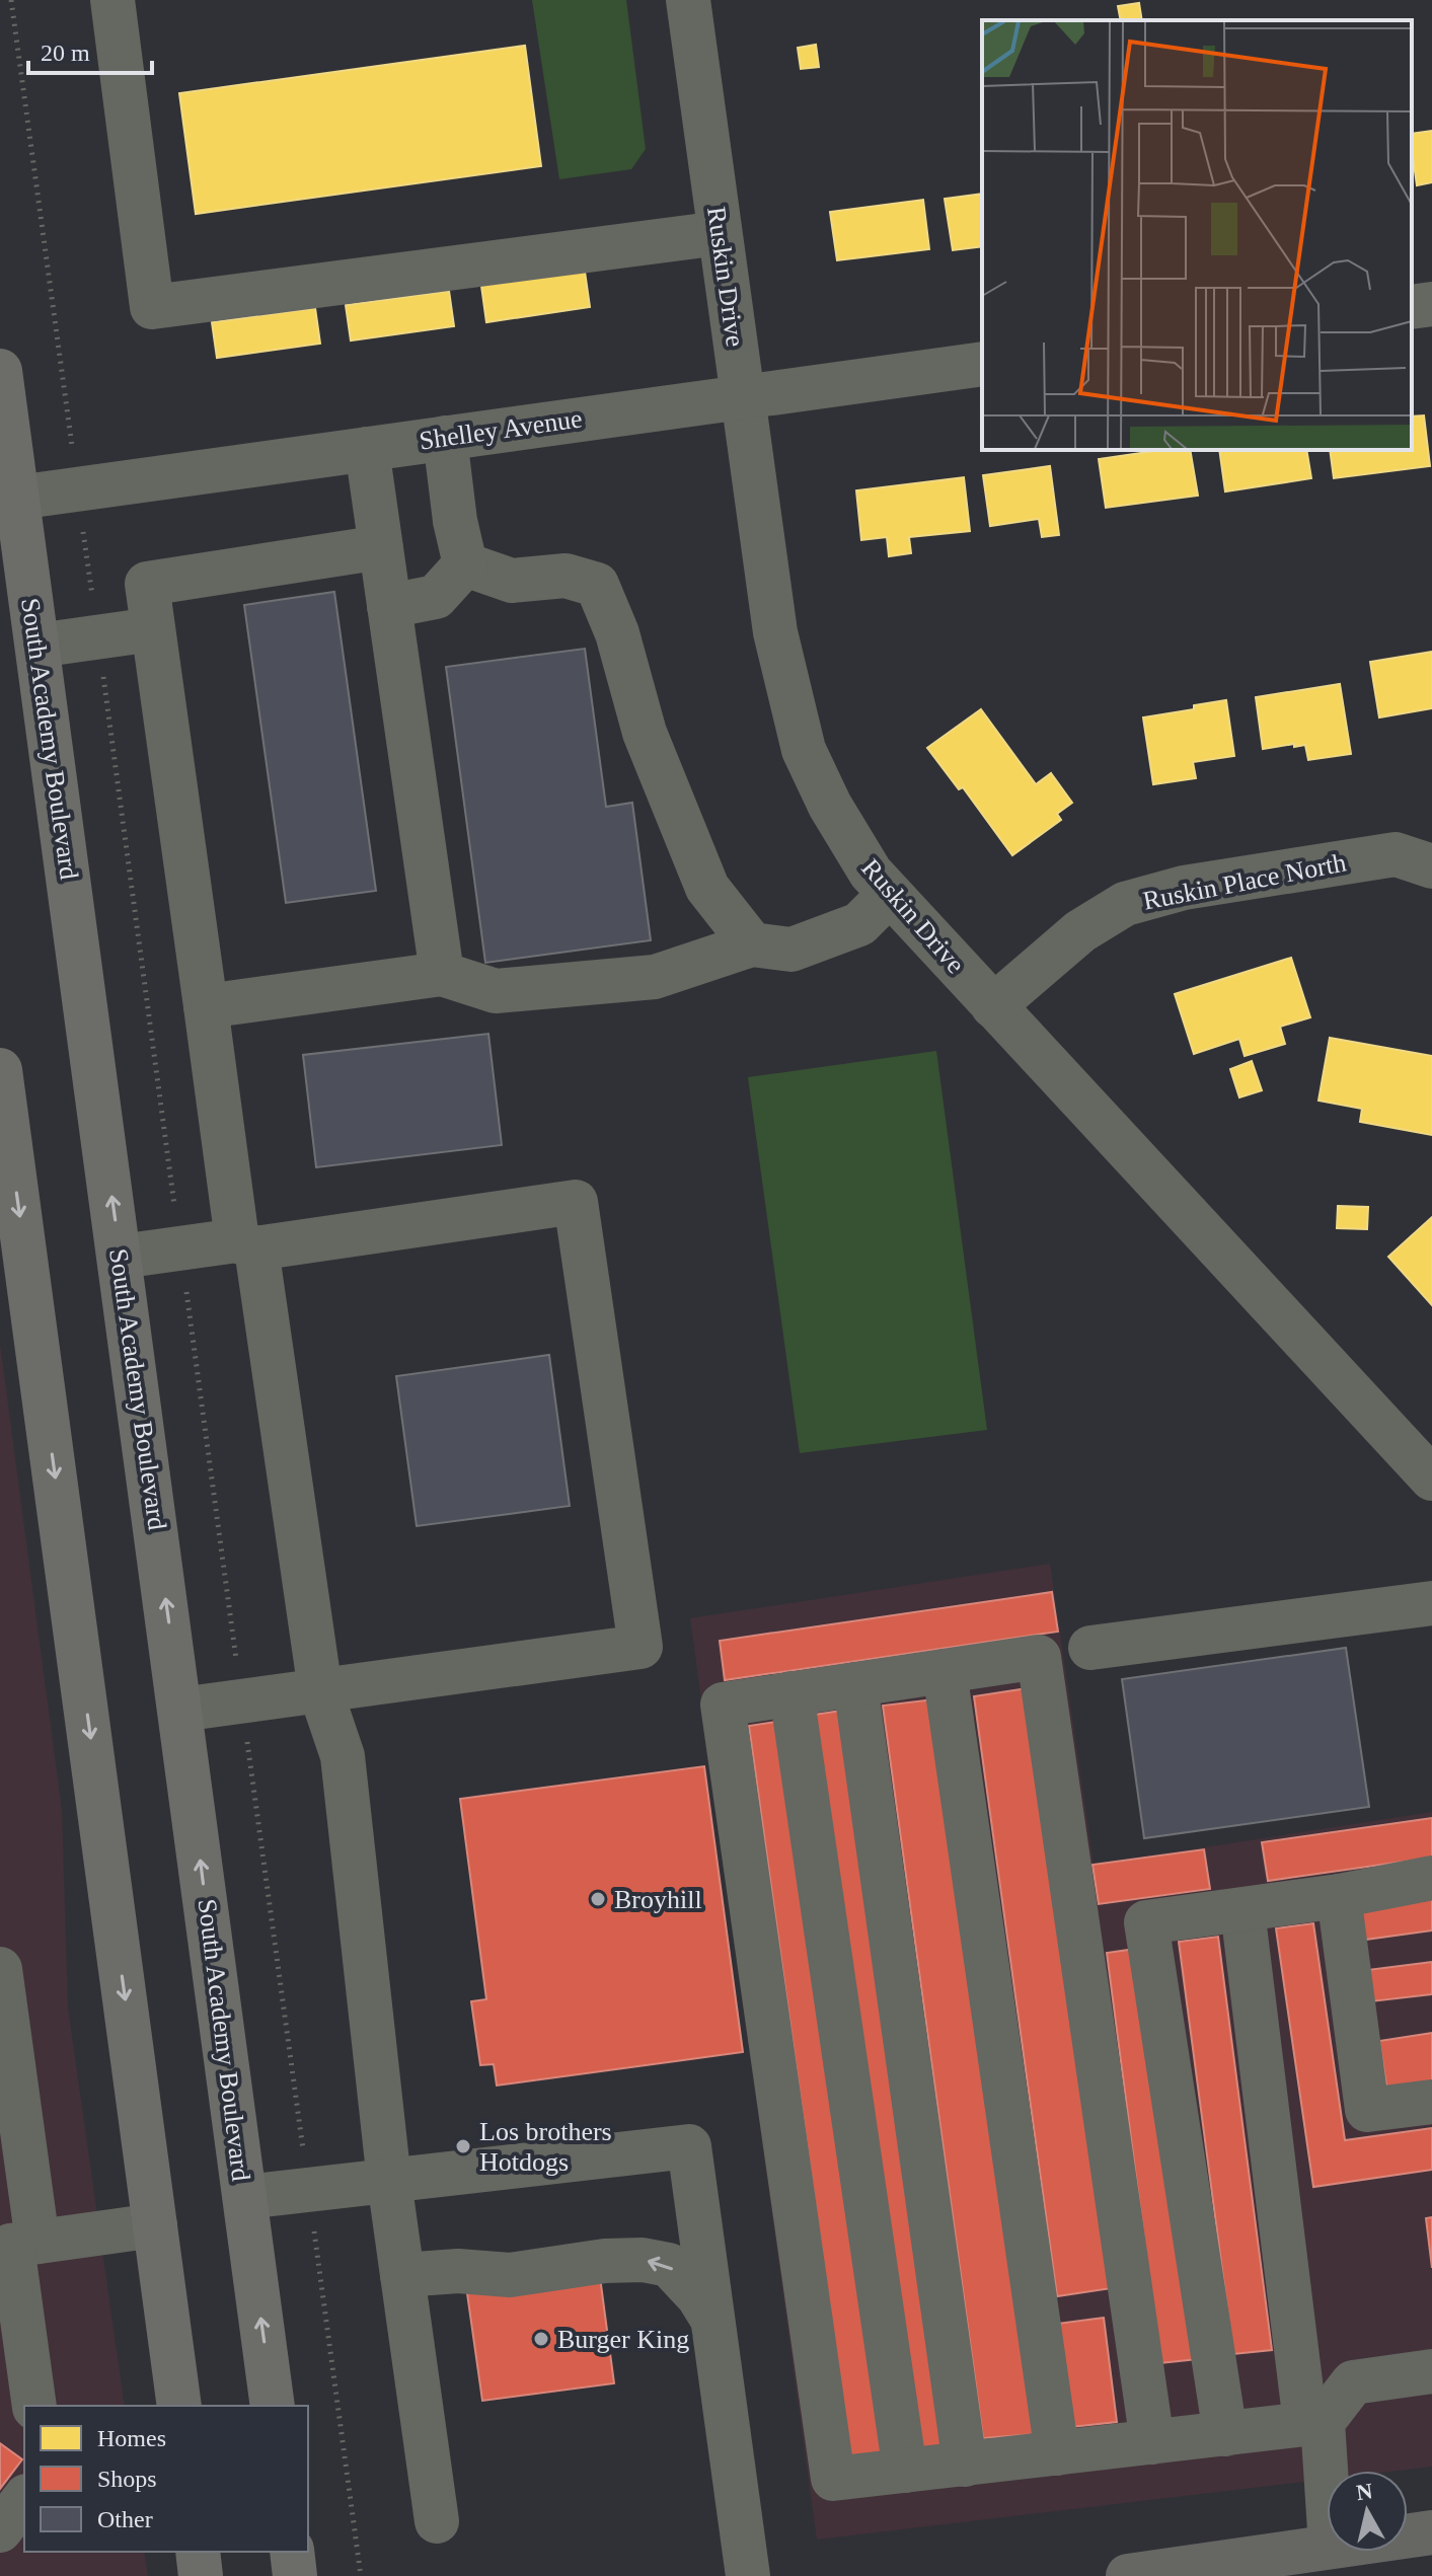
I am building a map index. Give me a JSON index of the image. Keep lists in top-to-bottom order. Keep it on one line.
{"streets":{"highway":["South Academy Boulevard"],"street":["Ruskin Drive","Shelley Avenue","Ruskin Place North"]},"crossings":[["Ruskin Drive","Shelley Avenue"],["Ruskin Drive","Ruskin Place North"],["Shelley Avenue","South Academy Boulevard"]],"places":["Broyhill","Los brothers Hotdogs","Burger King"],"legend":["Homes","Shops","Other"],"scale_bar":"20 m","north":"top"}
